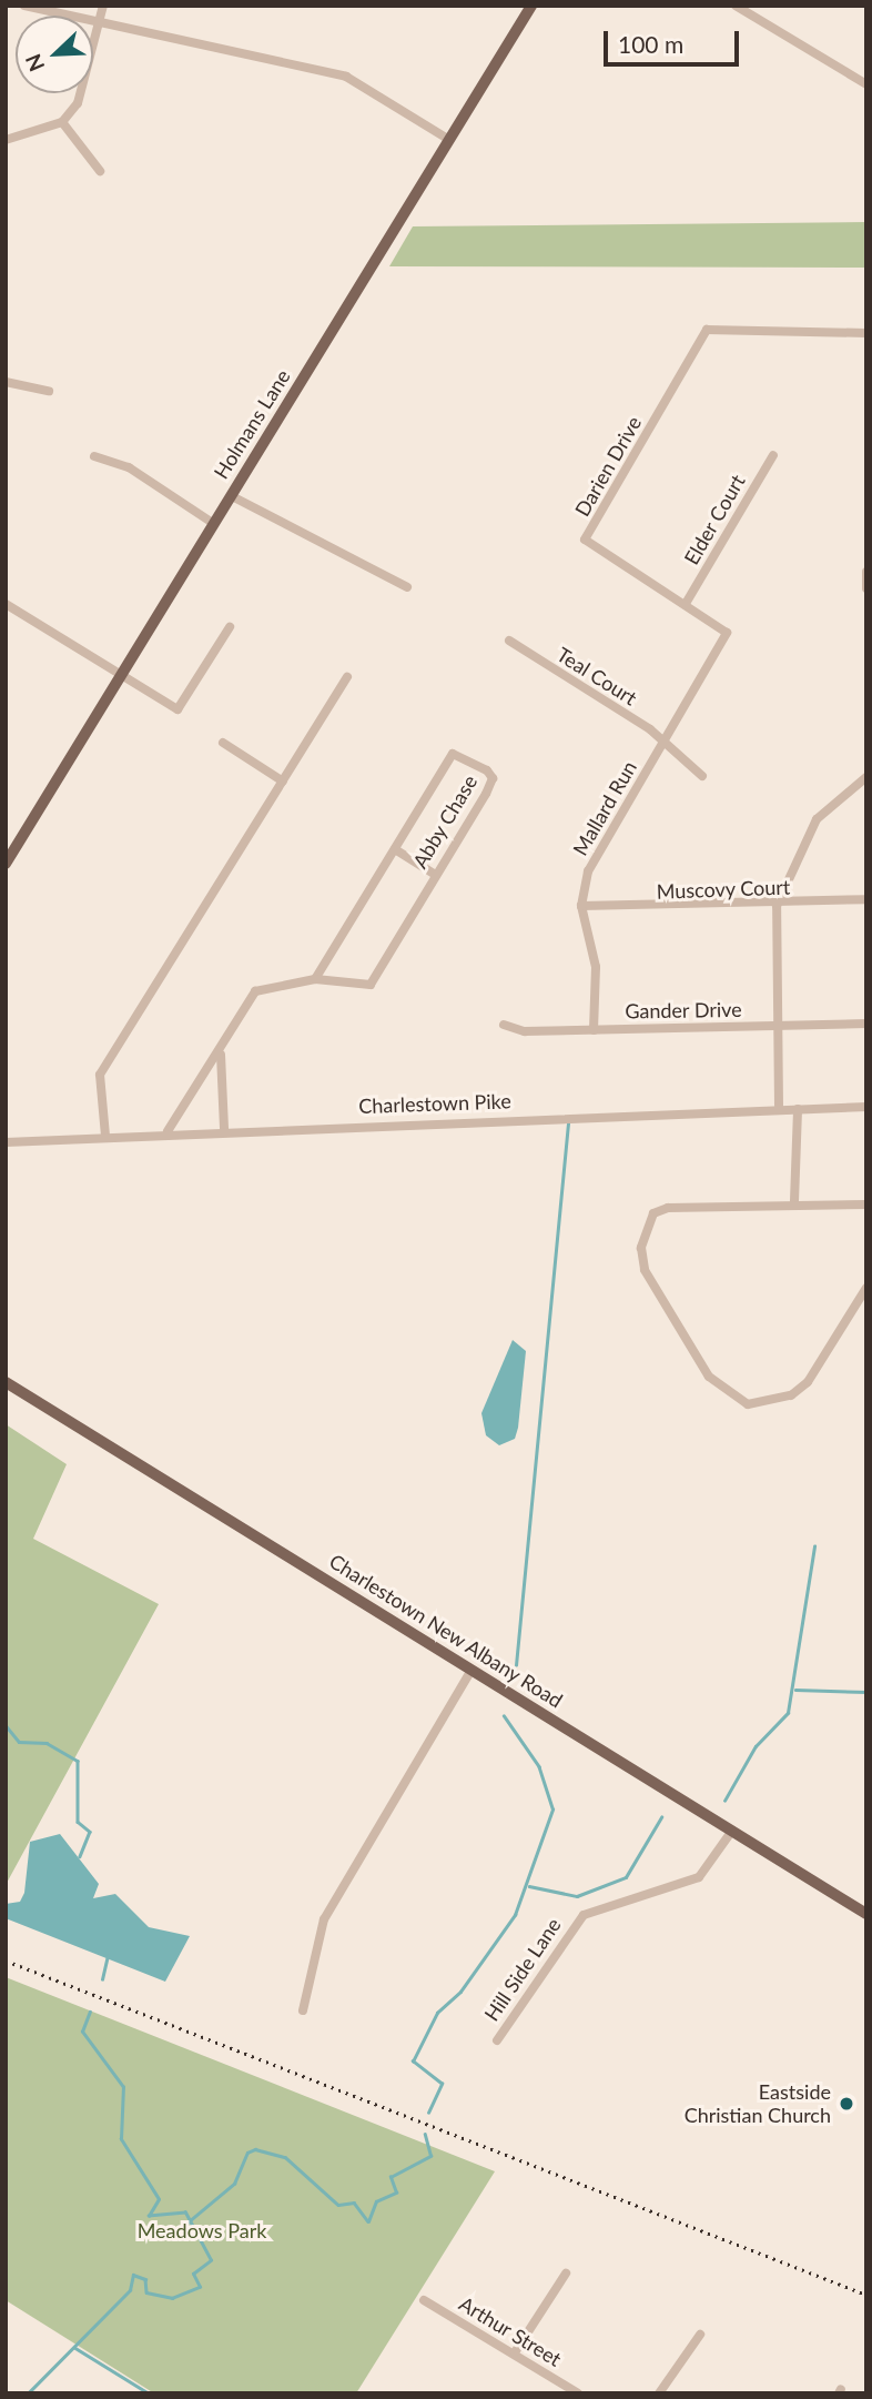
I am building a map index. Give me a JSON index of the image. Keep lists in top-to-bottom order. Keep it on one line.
{"streets":{"main road":["Holmans Lane","Charlestown New Albany Road"],"street":["Darien Drive","Elder Court","Teal Court","Mallard Run","Abby Chase","Muscovy Court","Gander Drive","Charlestown Pike","Hill Side Lane","Arthur Street"]},"crossings":[["Darien Drive","Elder Court"],["Darien Drive","Teal Court"],["Darien Drive","Mallard Run"],["Teal Court","Mallard Run"],["Mallard Run","Muscovy Court"],["Abby Chase","Charlestown Pike"],["Charlestown New Albany Road","Hill Side Lane"]],"parks":["Meadows Park"],"places":["Eastside Christian Church"],"scale_bar":"100 m","north":"bottom left"}
